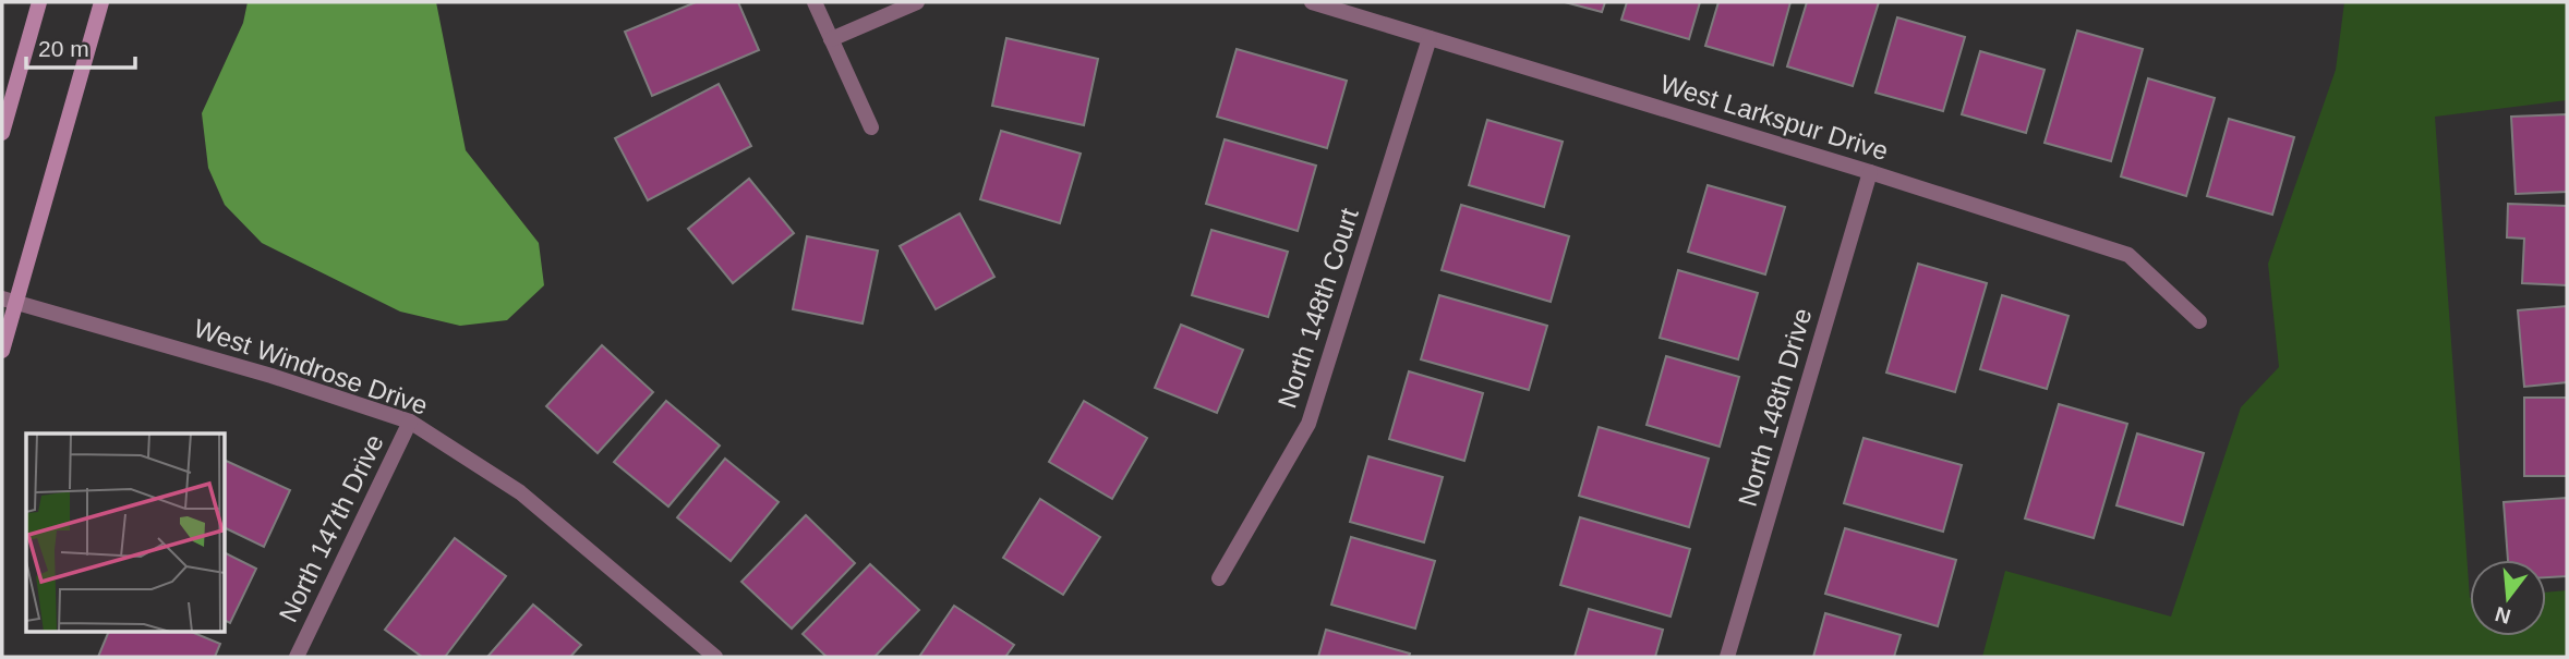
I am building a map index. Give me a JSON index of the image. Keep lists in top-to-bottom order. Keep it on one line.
{"streets":{"street":["West Larkspur Drive","North 148th Court","West Windrose Drive","North 148th Drive","North 147th Drive"]},"crossings":[["West Larkspur Drive","North 148th Court"],["West Larkspur Drive","North 148th Drive"],["West Windrose Drive","North 147th Drive"]],"scale_bar":"20 m","north":"bottom"}
